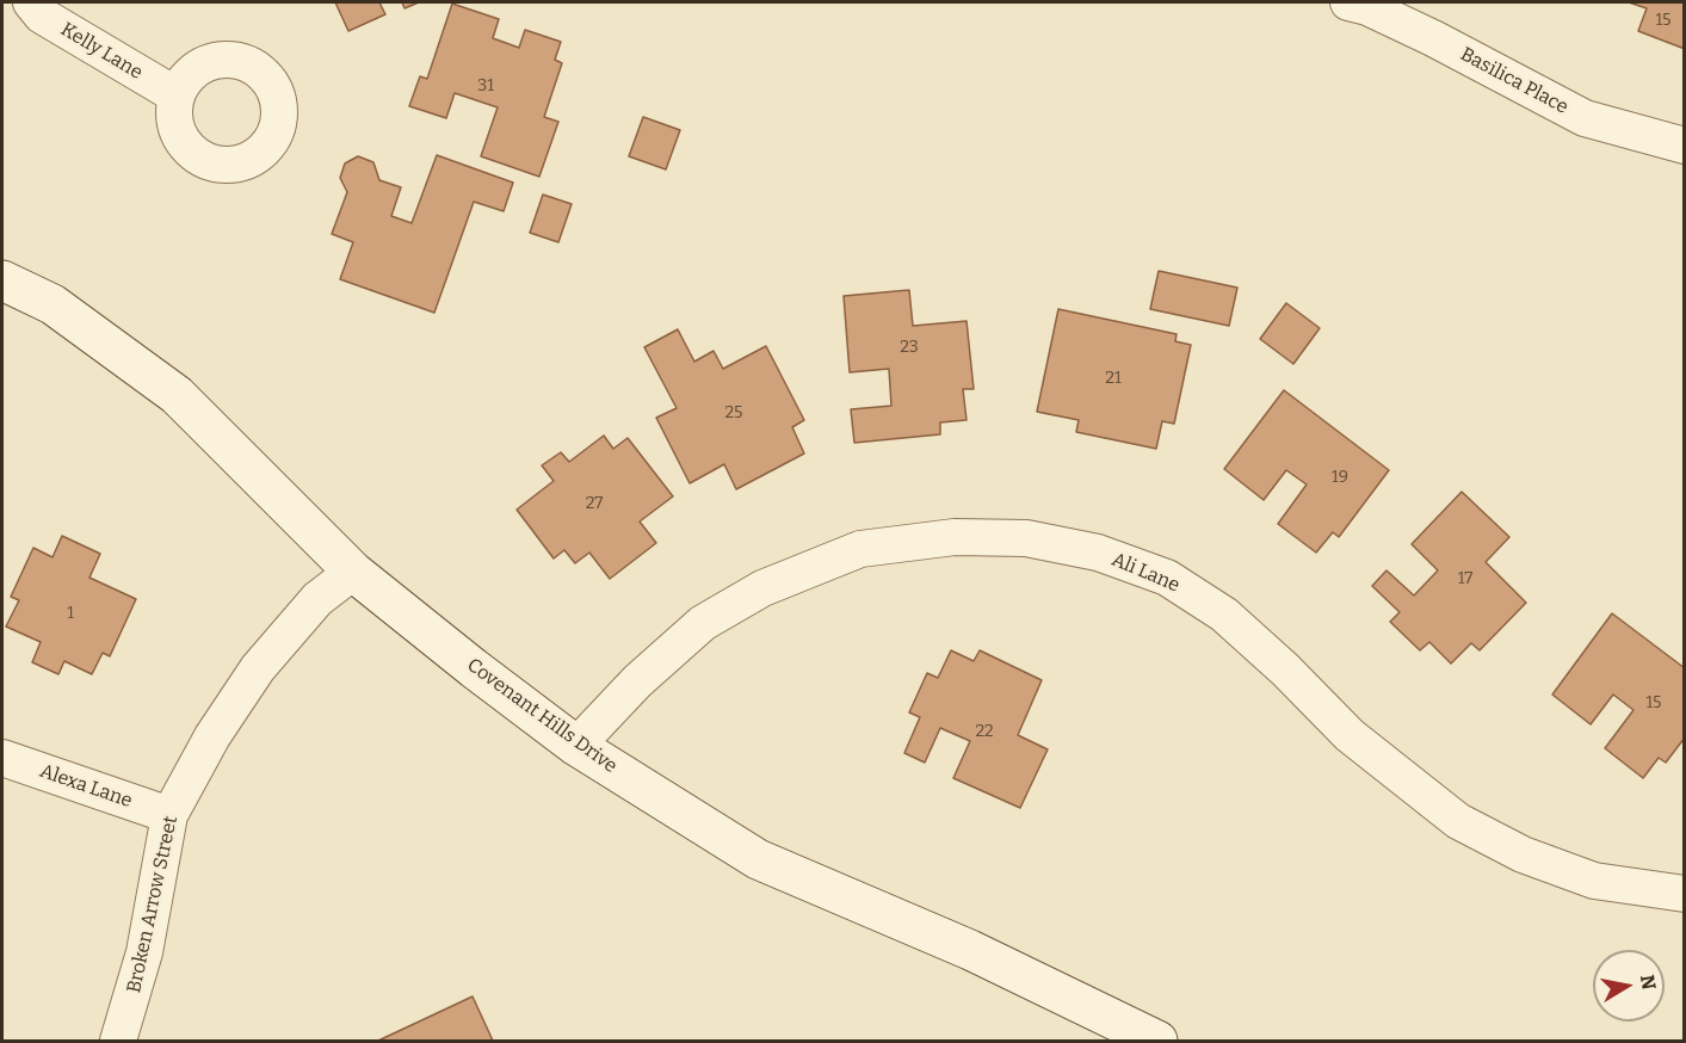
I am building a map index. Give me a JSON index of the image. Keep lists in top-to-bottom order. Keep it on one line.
{"streets":{"street":["Kelly Lane","Basilica Place","Ali Lane","Covenant Hills Drive","Alexa Lane","Broken Arrow Street"]},"crossings":[["Ali Lane","Covenant Hills Drive"],["Covenant Hills Drive","Broken Arrow Street"],["Alexa Lane","Broken Arrow Street"]],"house_numbers":["15","31","23","21","25","19","27","17","1","15","22"],"north":"right"}
